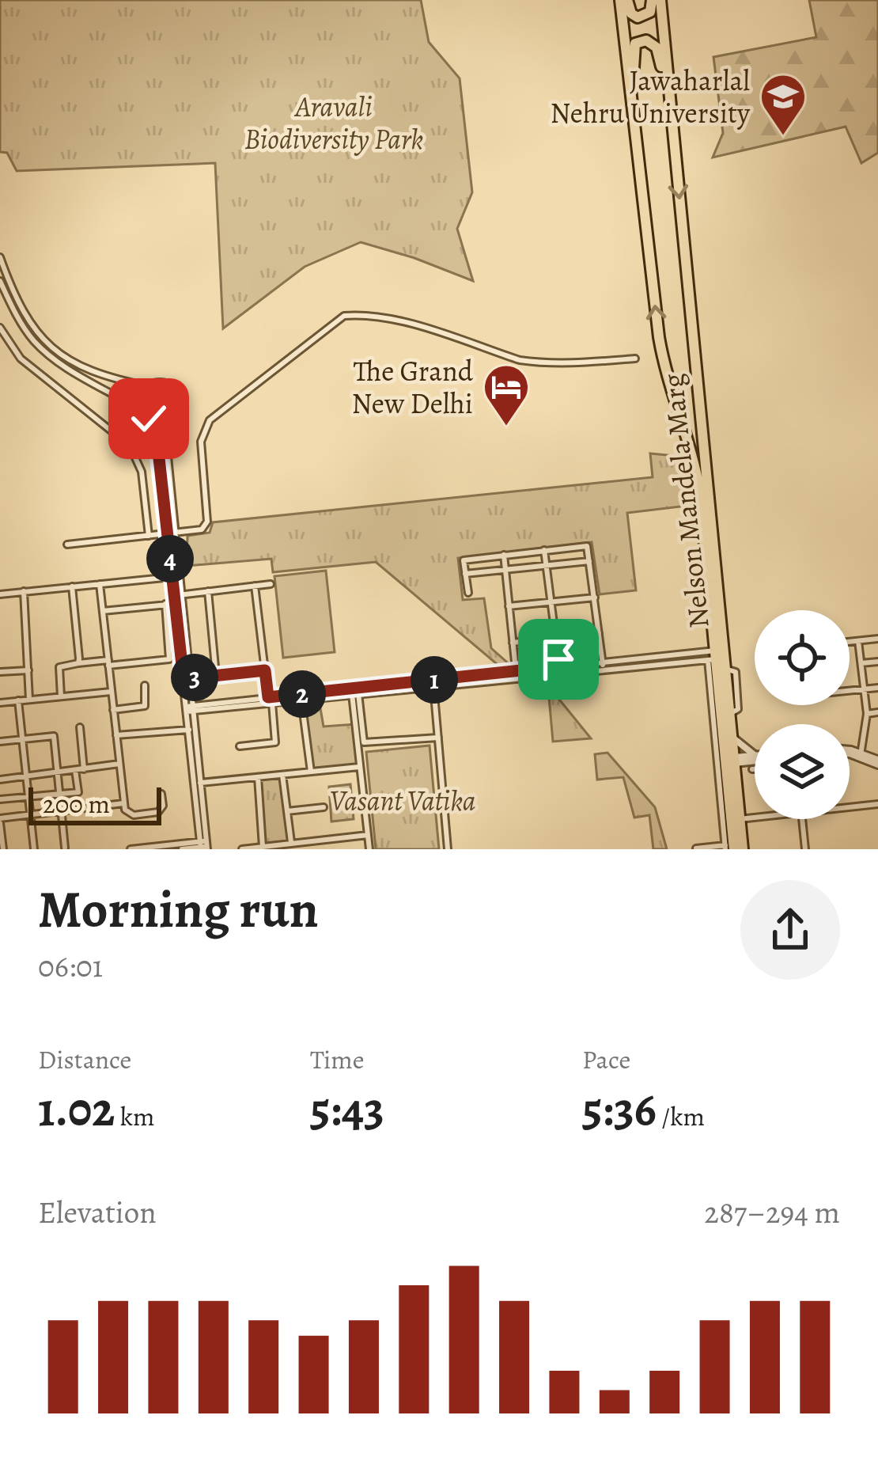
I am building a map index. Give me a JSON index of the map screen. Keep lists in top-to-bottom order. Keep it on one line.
{"streets":{"main road":["Nelson Mandela Marg"]},"parks":["Aravali Biodiversity Park","Vasant Vatika"],"places":{"school or university":["Jawaharlal Nehru University"],"hotel":["The Grand New Delhi"]},"scale_bar":"200 m","page":{"pins":["4","3","1","2"],"scale":"200 m","heading":["Morning run","06:01"],"stats":[["Distance","1.02 km"],["Time","5:43"],["Pace","5:36 /km"]],"chart":["Elevation","287–294 m"]}}
